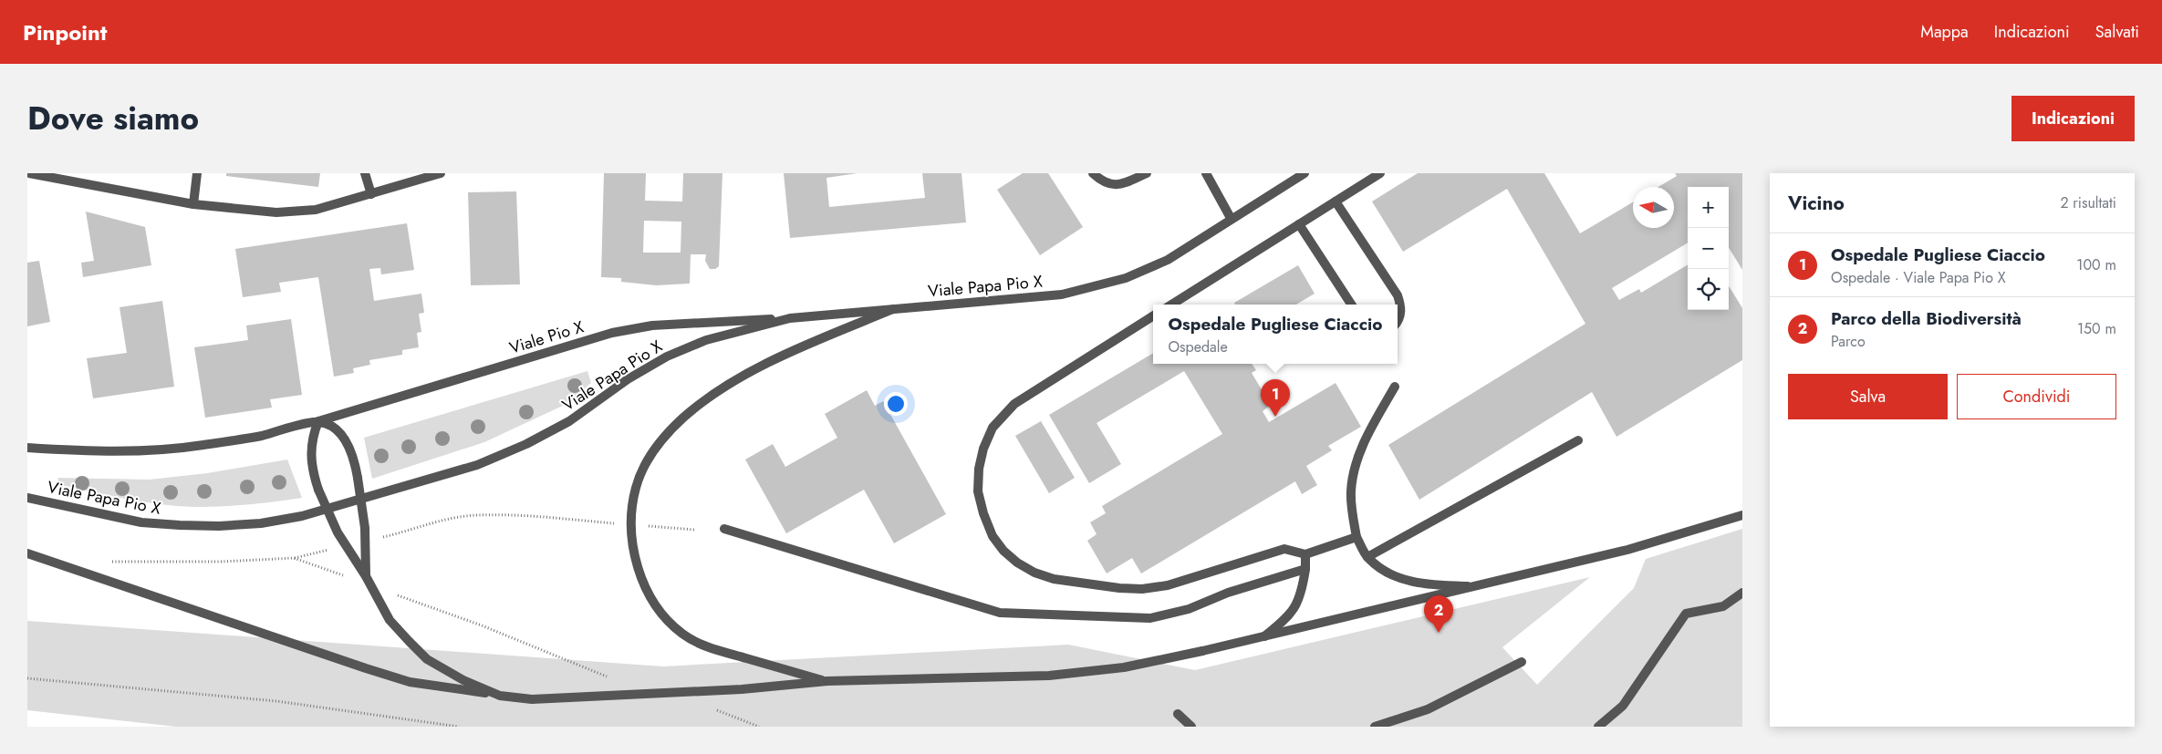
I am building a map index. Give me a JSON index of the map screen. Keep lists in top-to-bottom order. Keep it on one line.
{"streets":{"street":["Viale Papa Pio X","Viale Pio X"]},"crossings":[["Viale Papa Pio X","Viale Pio X"]],"north":"left","page":{"header":"Pinpoint","nav":["Mappa","Indicazioni","Salvati"],"title":"Dove siamo","buttons":["Indicazioni",["Salva","Condividi"]],"heading":["Vicino","2 risultati"],"map_buttons":["+","−"],"list":[{"mark":"1","name":"Ospedale Pugliese Ciaccio","note":"Ospedale · Viale Papa Pio X","value":"100 m"},{"mark":"2","name":"Parco della Biodiversità","note":"Parco","value":"150 m"}],"popup":["Ospedale Pugliese Ciaccio","Ospedale"],"pins":["1","2"]}}
